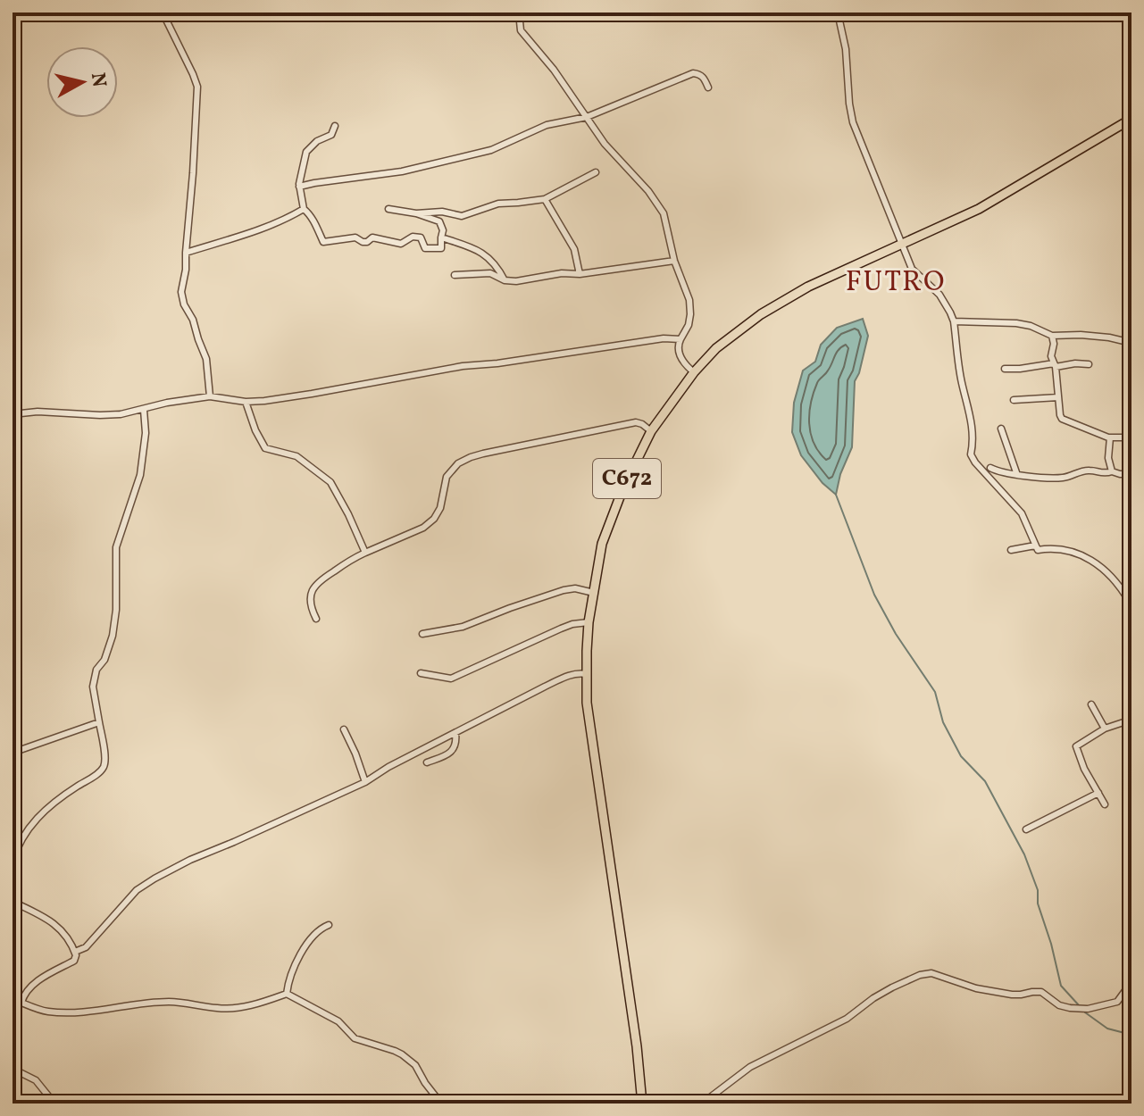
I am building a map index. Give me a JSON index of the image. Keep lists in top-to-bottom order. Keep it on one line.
{"streets":{"main road":["C672"]},"districts":["FUTRO"],"north":"right"}
